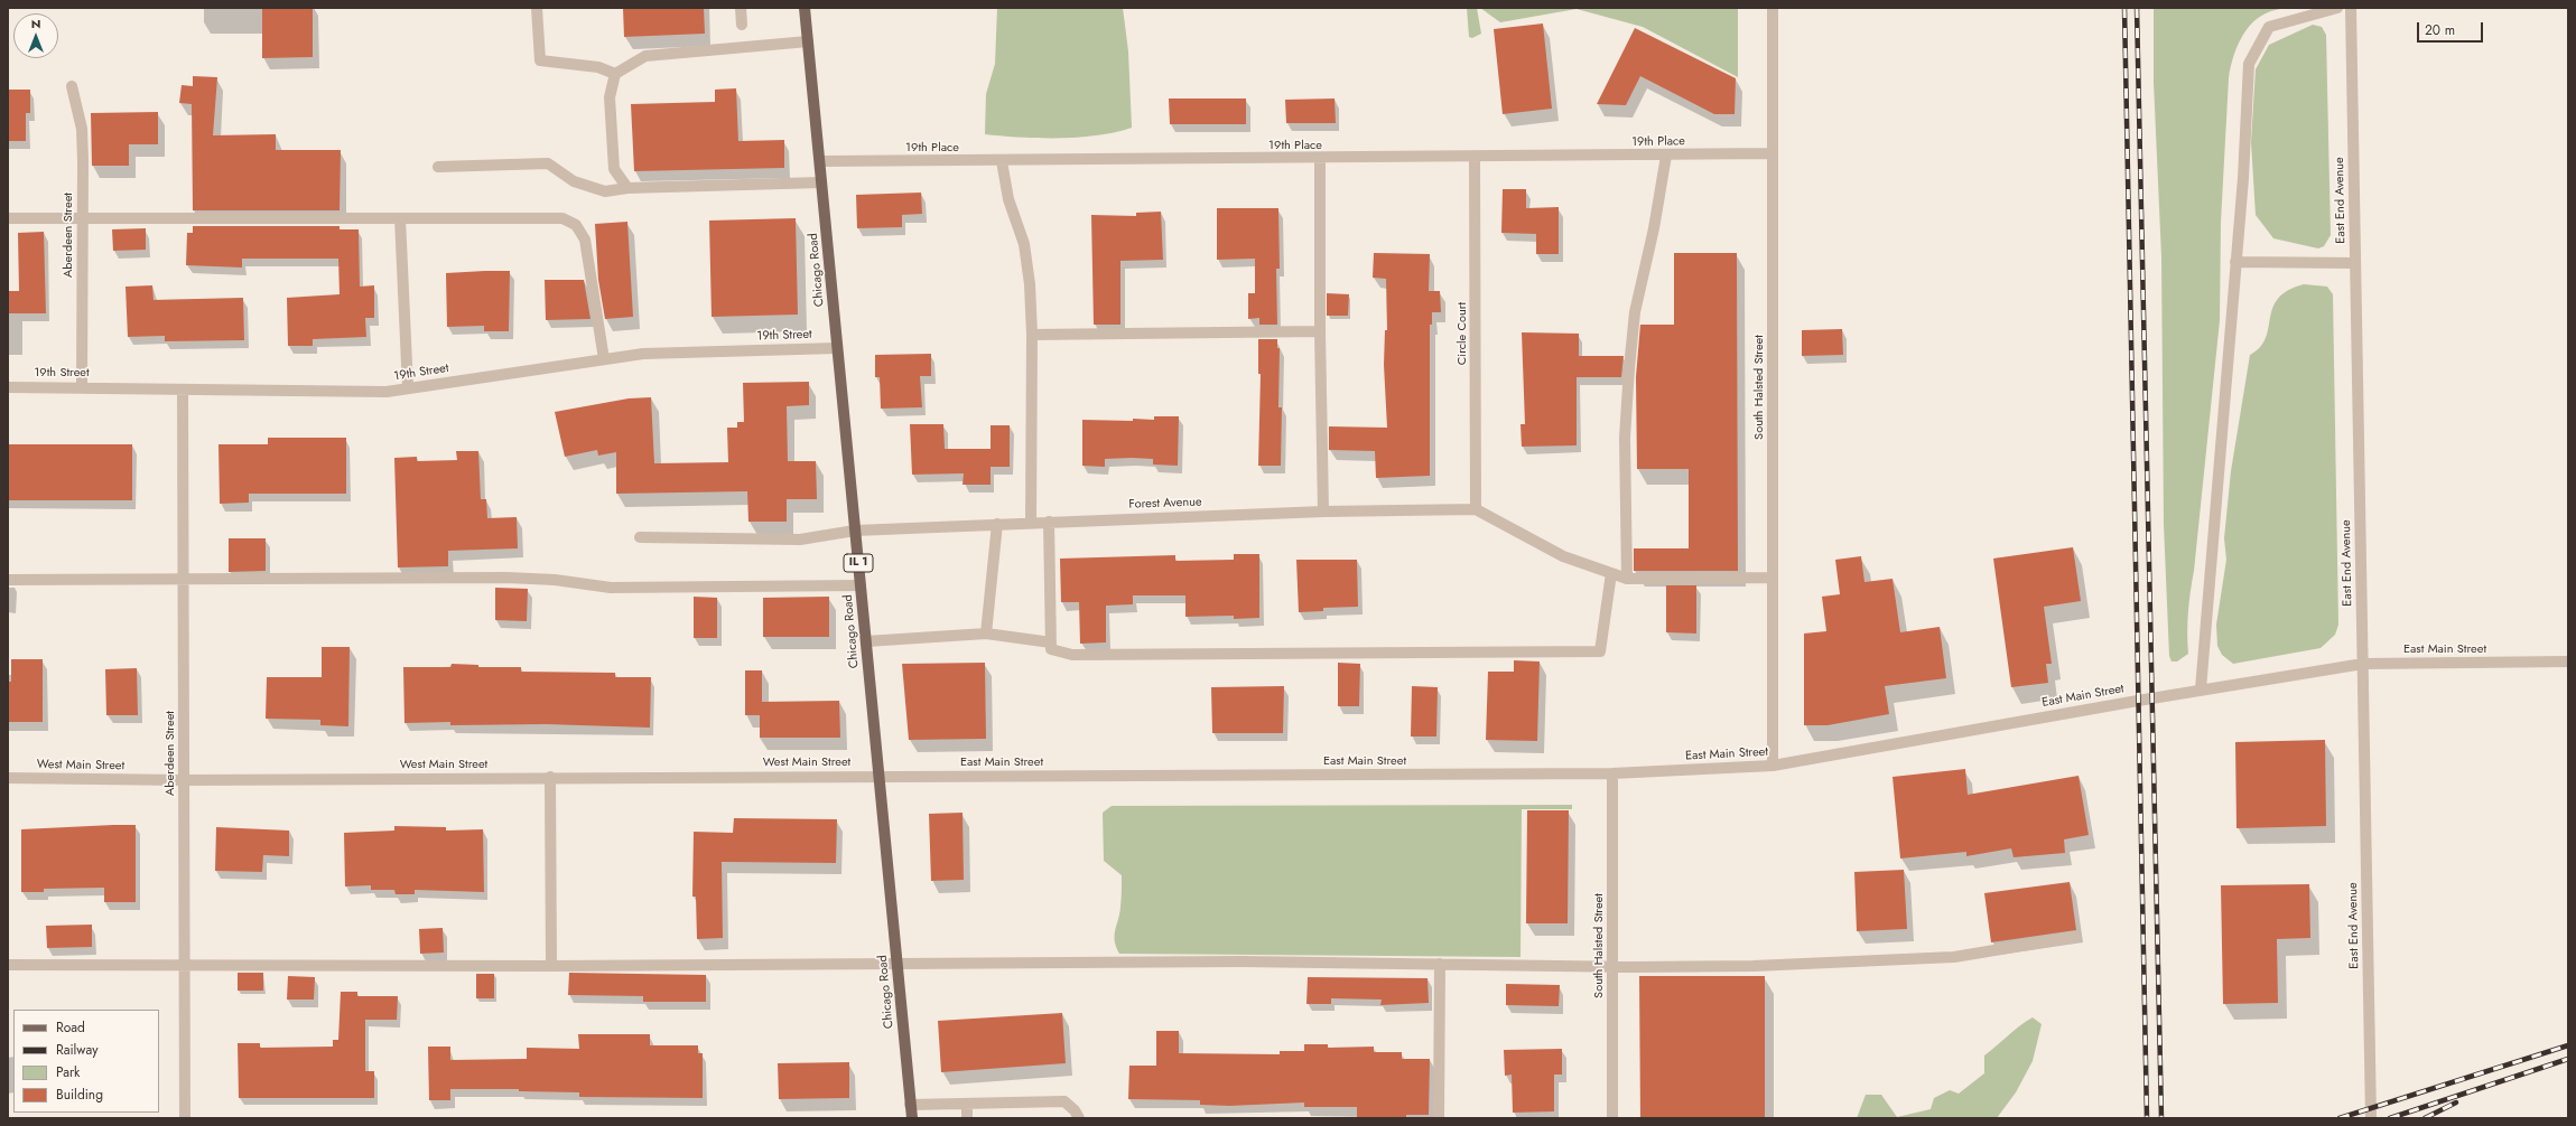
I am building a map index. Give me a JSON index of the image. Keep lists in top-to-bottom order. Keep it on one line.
{"streets":{"main road":["Chicago Road","IL 1"],"street":["19th Place","East End Avenue","Aberdeen Street","Circle Court","19th Street","South Halsted Street","Forest Avenue","East Main Street","West Main Street"]},"crossings":[["19th Place","Chicago Road"],["19th Place","Circle Court"],["19th Place","South Halsted Street"],["East End Avenue","East Main Street"],["Aberdeen Street","19th Street"],["Aberdeen Street","West Main Street"],["Chicago Road","19th Street"],["Chicago Road","Forest Avenue"],["Chicago Road","East Main Street"],["Chicago Road","West Main Street"],["Circle Court","Forest Avenue"],["South Halsted Street","East Main Street"],["East Main Street","West Main Street"]],"legend":["Road","Railway","Park","Building"],"scale_bar":"20 m","north":"top"}
